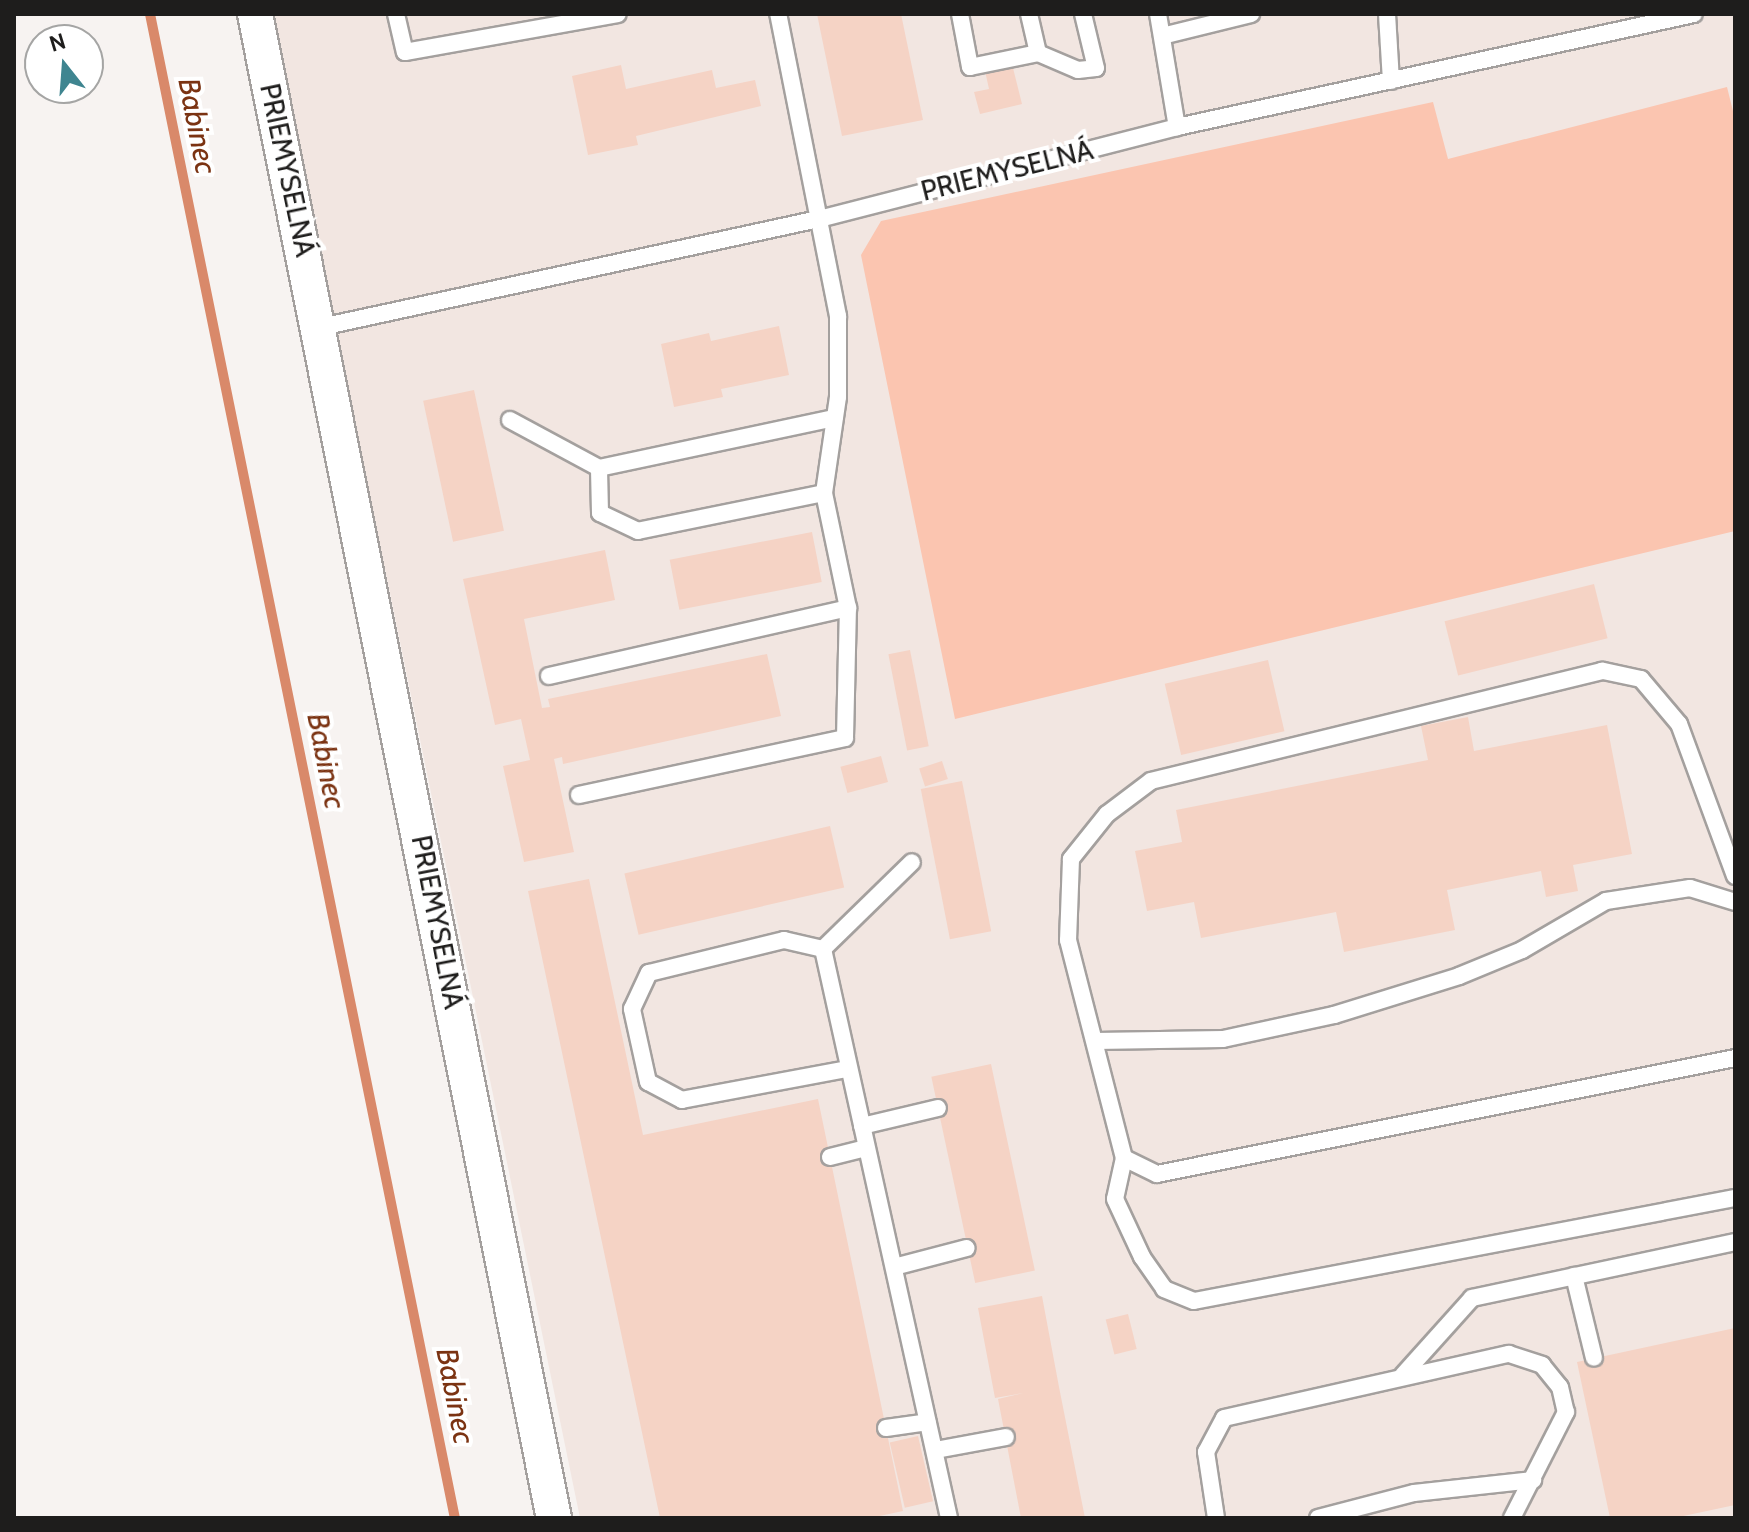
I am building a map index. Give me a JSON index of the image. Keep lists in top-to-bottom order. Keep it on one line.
{"streets":{"street":["PRIEMYSELNÁ"]},"water":["Babinec"],"north":"top"}
